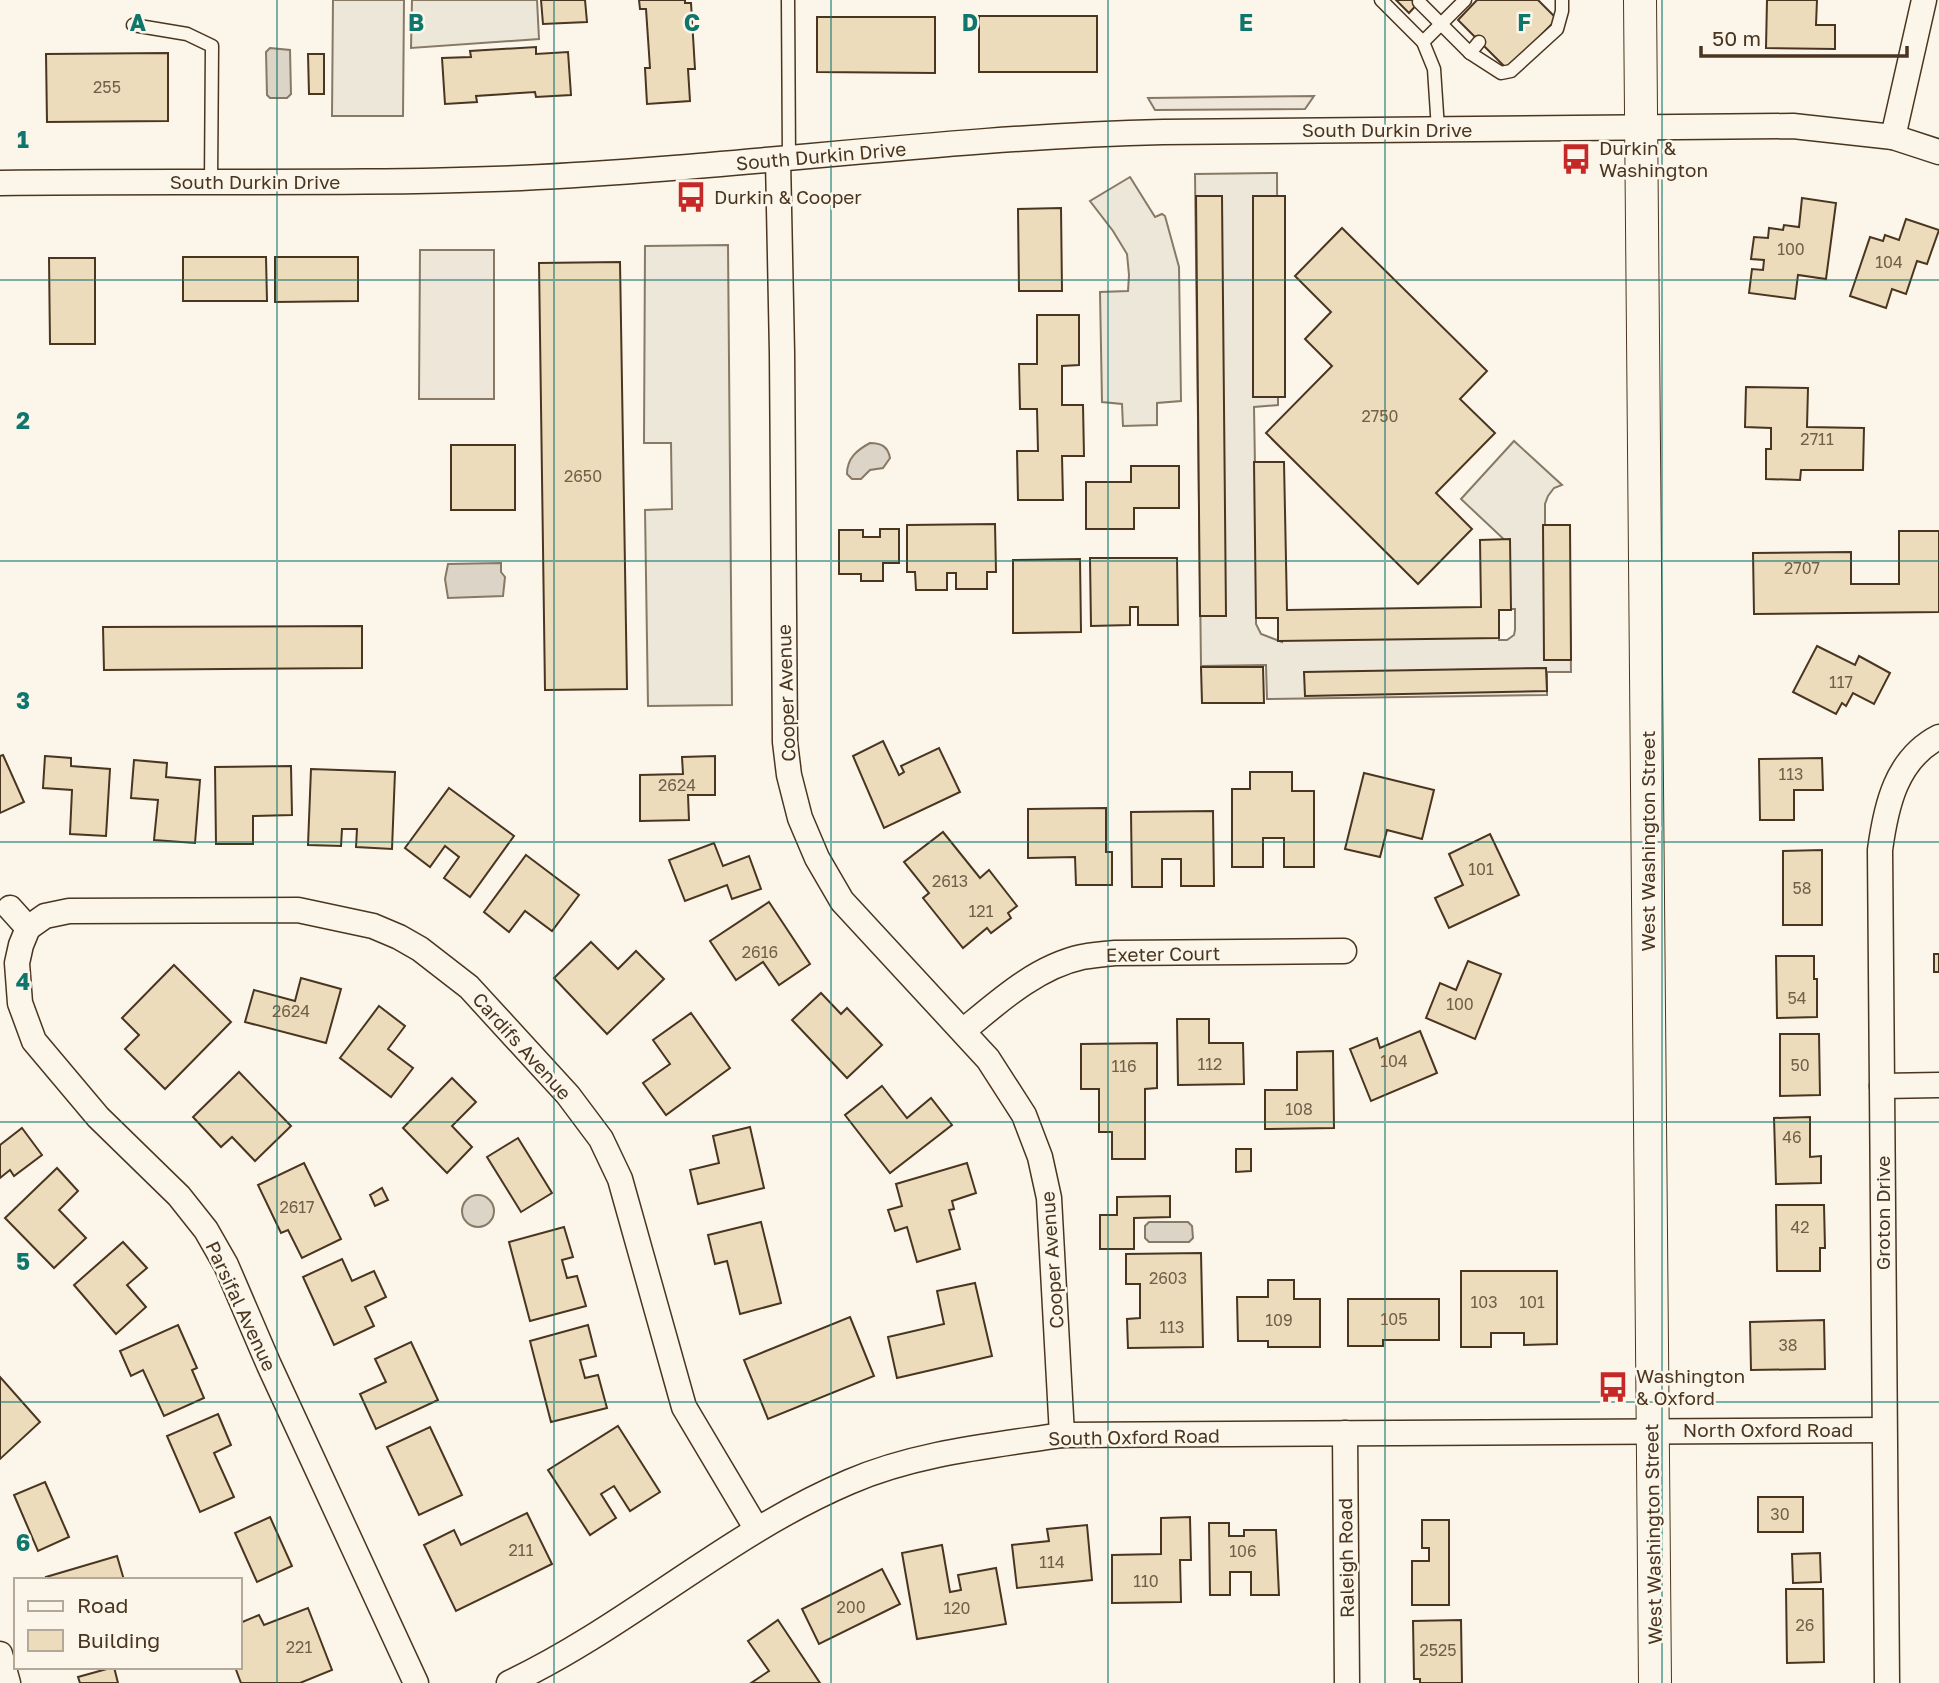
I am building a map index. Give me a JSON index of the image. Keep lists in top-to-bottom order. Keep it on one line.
{"streets":{"street":["South Durkin Drive","Cooper Avenue","West Washington Street","Exeter Court","Cardifs Avenue","Groton Drive","Parsifal Avenue","North Oxford Road","South Oxford Road","Raleigh Road"]},"crossings":[["South Durkin Drive","Cooper Avenue"],["South Durkin Drive","West Washington Street"],["Cooper Avenue","Exeter Court"],["Cooper Avenue","South Oxford Road"],["West Washington Street","North Oxford Road"],["West Washington Street","South Oxford Road"],["Cardifs Avenue","Parsifal Avenue"],["Cardifs Avenue","South Oxford Road"],["Groton Drive","North Oxford Road"],["North Oxford Road","South Oxford Road"],["South Oxford Road","Raleigh Road"]],"places":{"bus stop":["Durkin & Washington","Durkin & Cooper","Washington & Oxford"]},"house_numbers":["255","100","104","2750","2711","2650","2707","117","113","2624","101","2613","58","121","2616","54","100","2624","104","112","50","116","108","46","2617","42","2603","103","101","105","109","113","38","30","211","106","114","110","200","120","26","221","2525"],"legend":["Road","Building"],"scale_bar":"50 m","grid":{"columns":["A","B","C","D","E","F"],"rows":["1","2","3","4","5","6"]}}
